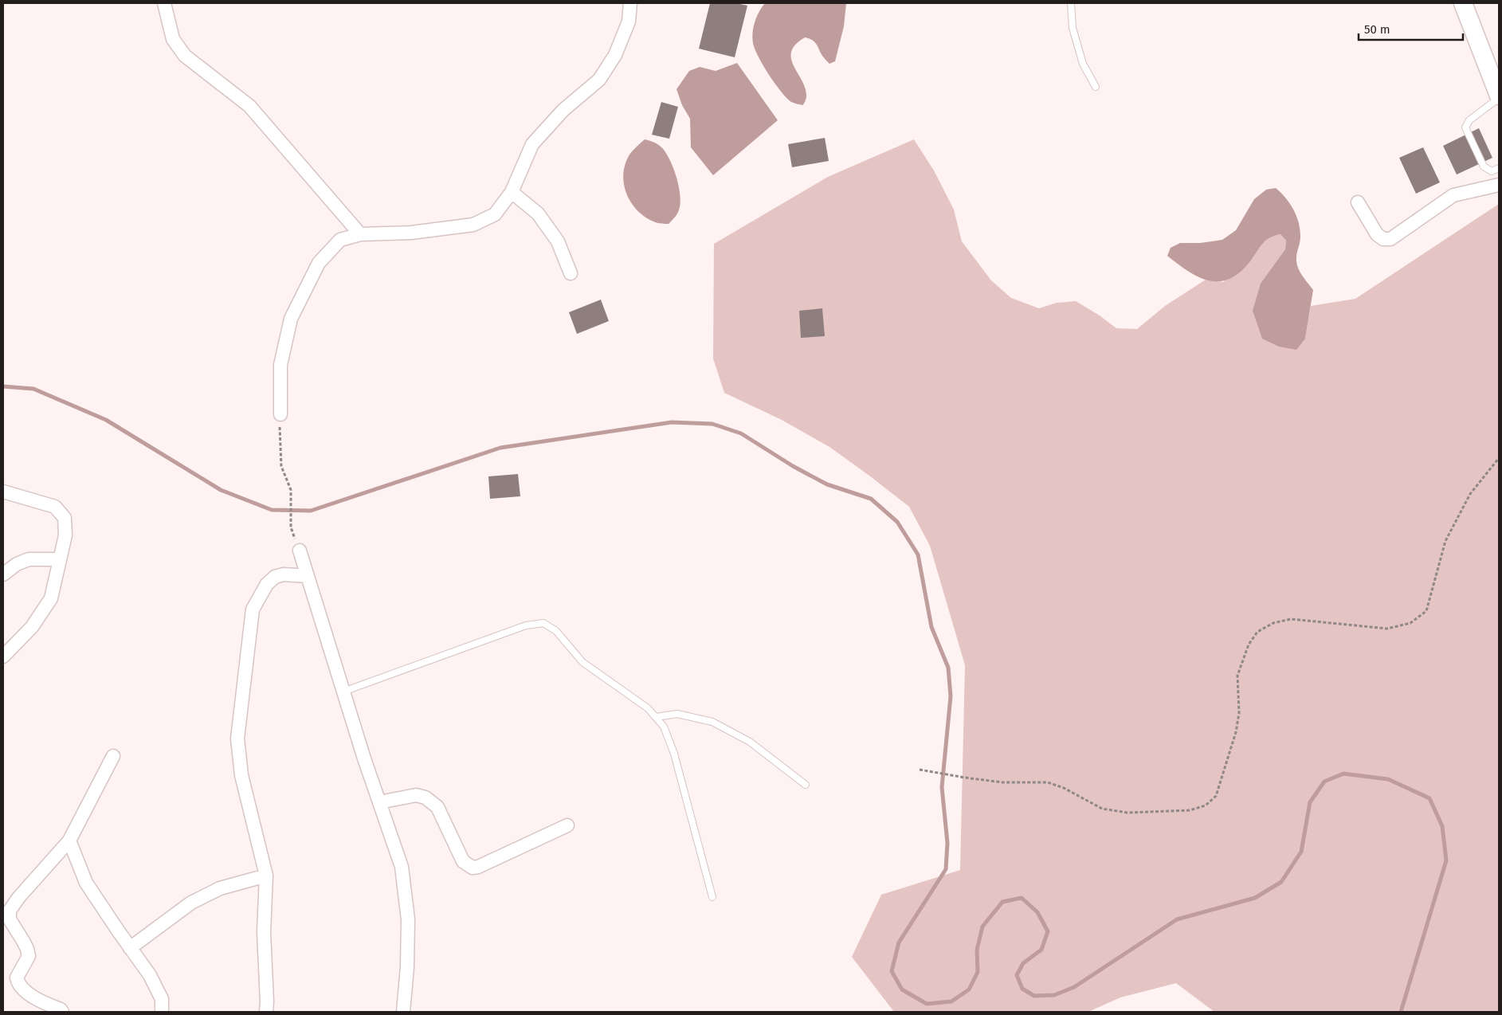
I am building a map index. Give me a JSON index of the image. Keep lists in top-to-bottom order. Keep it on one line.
{"scale_bar":"50 m"}
